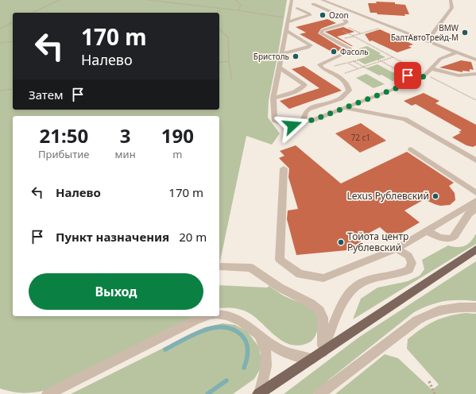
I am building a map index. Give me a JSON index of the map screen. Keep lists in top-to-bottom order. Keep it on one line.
{"places":["Ozon","BMW БалтАвтоТрейд-М","Фасоль","Бристоль","Lexus Рублевский","Тойота центр Рублевский"],"house_numbers":["72 с1"],"page":{"turn":["170 m","Налево"],"then":"Затем","eta":["21:50","Прибытие","3","мин","190","m"],"list":[{"name":"Налево","value":"170 m"},{"name":"Пункт назначения","value":"20 m"}],"buttons":"Выход"}}
